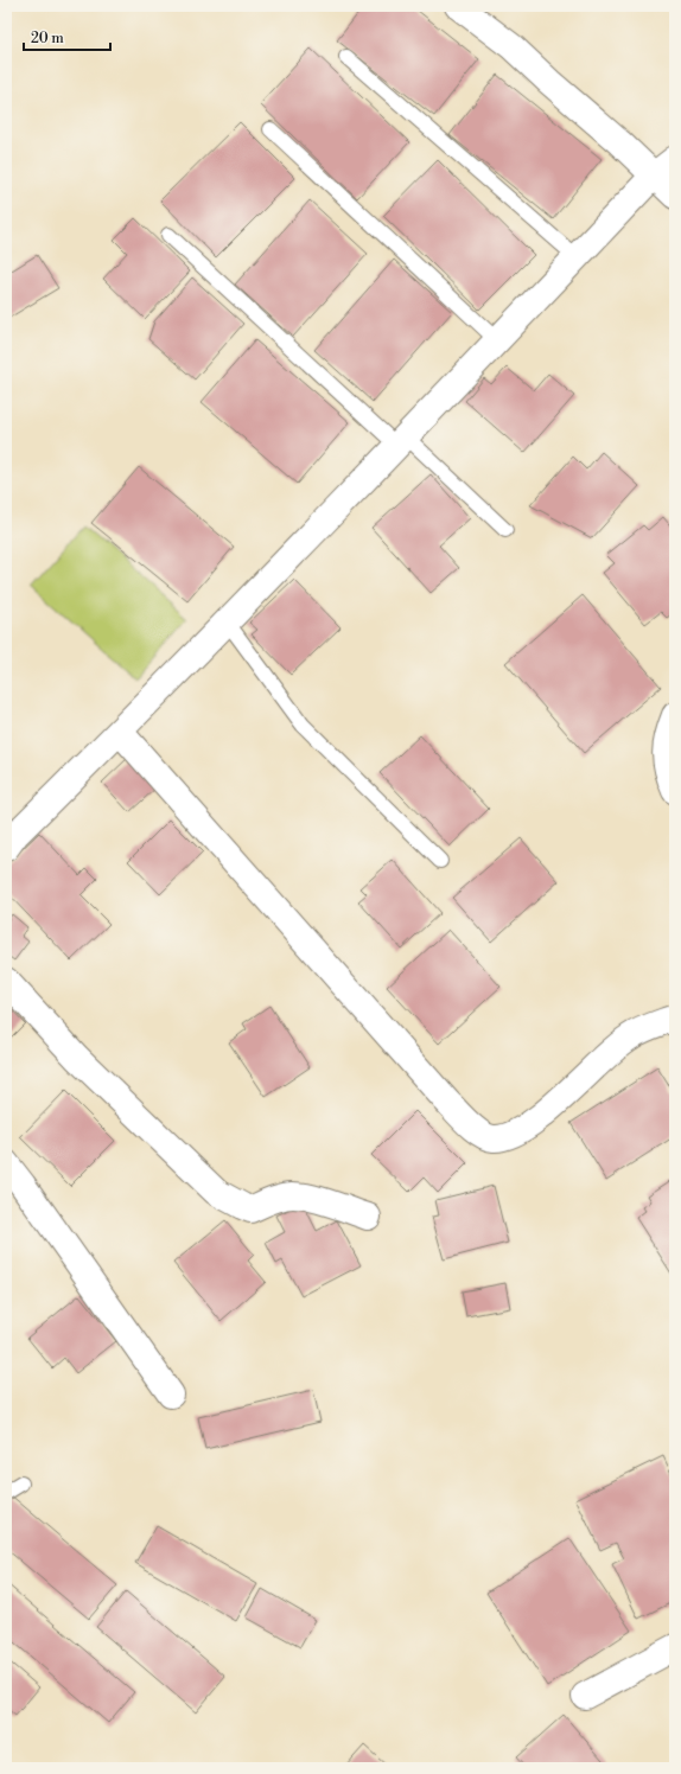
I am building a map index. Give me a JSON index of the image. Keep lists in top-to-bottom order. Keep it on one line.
{"scale_bar":"20 m"}
